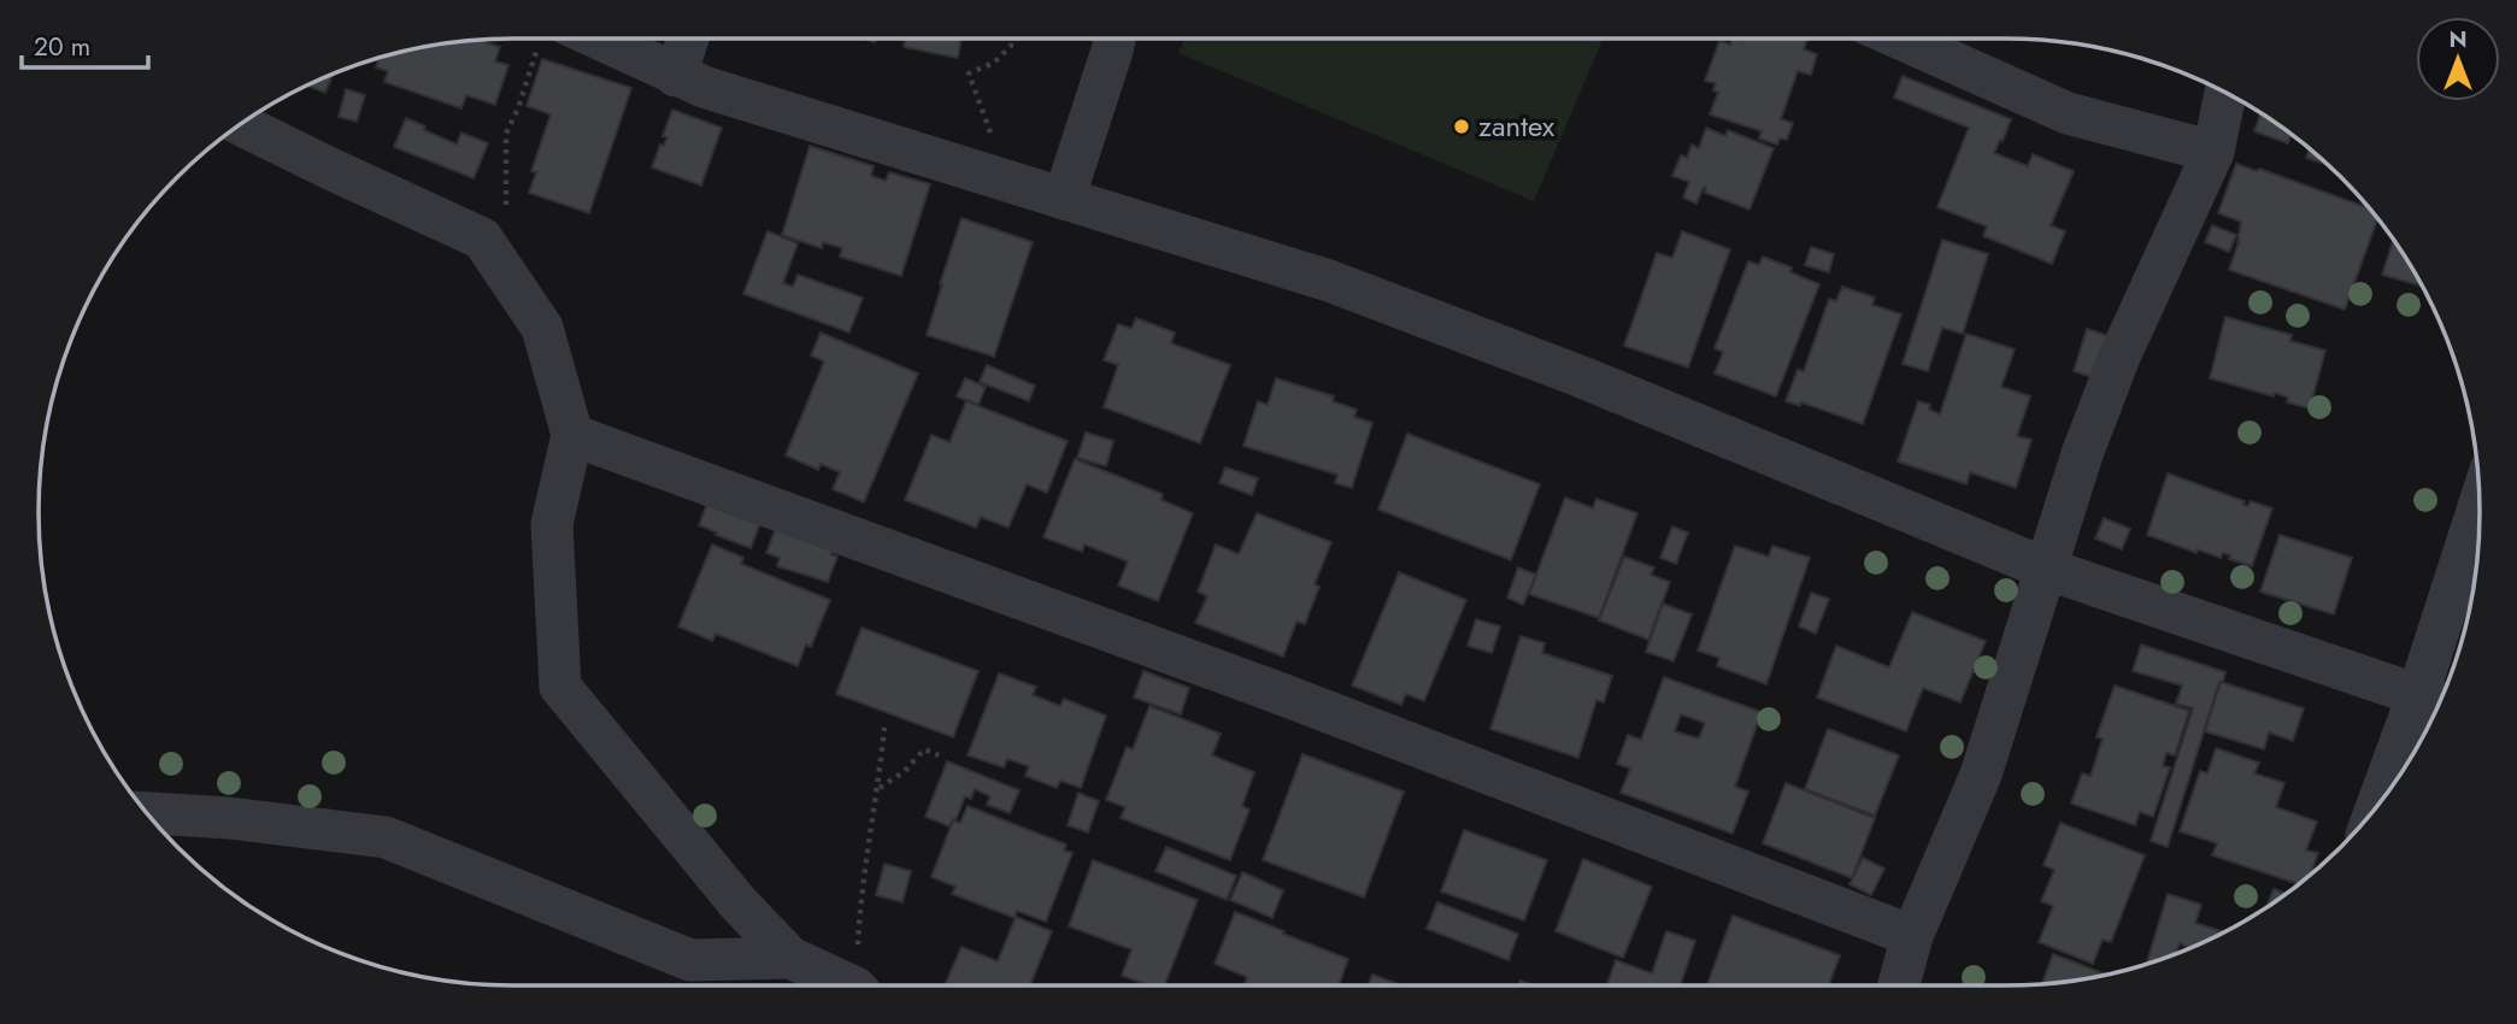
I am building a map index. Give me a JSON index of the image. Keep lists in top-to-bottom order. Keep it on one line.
{"places":["zantex"],"scale_bar":"20 m","north":"top"}
